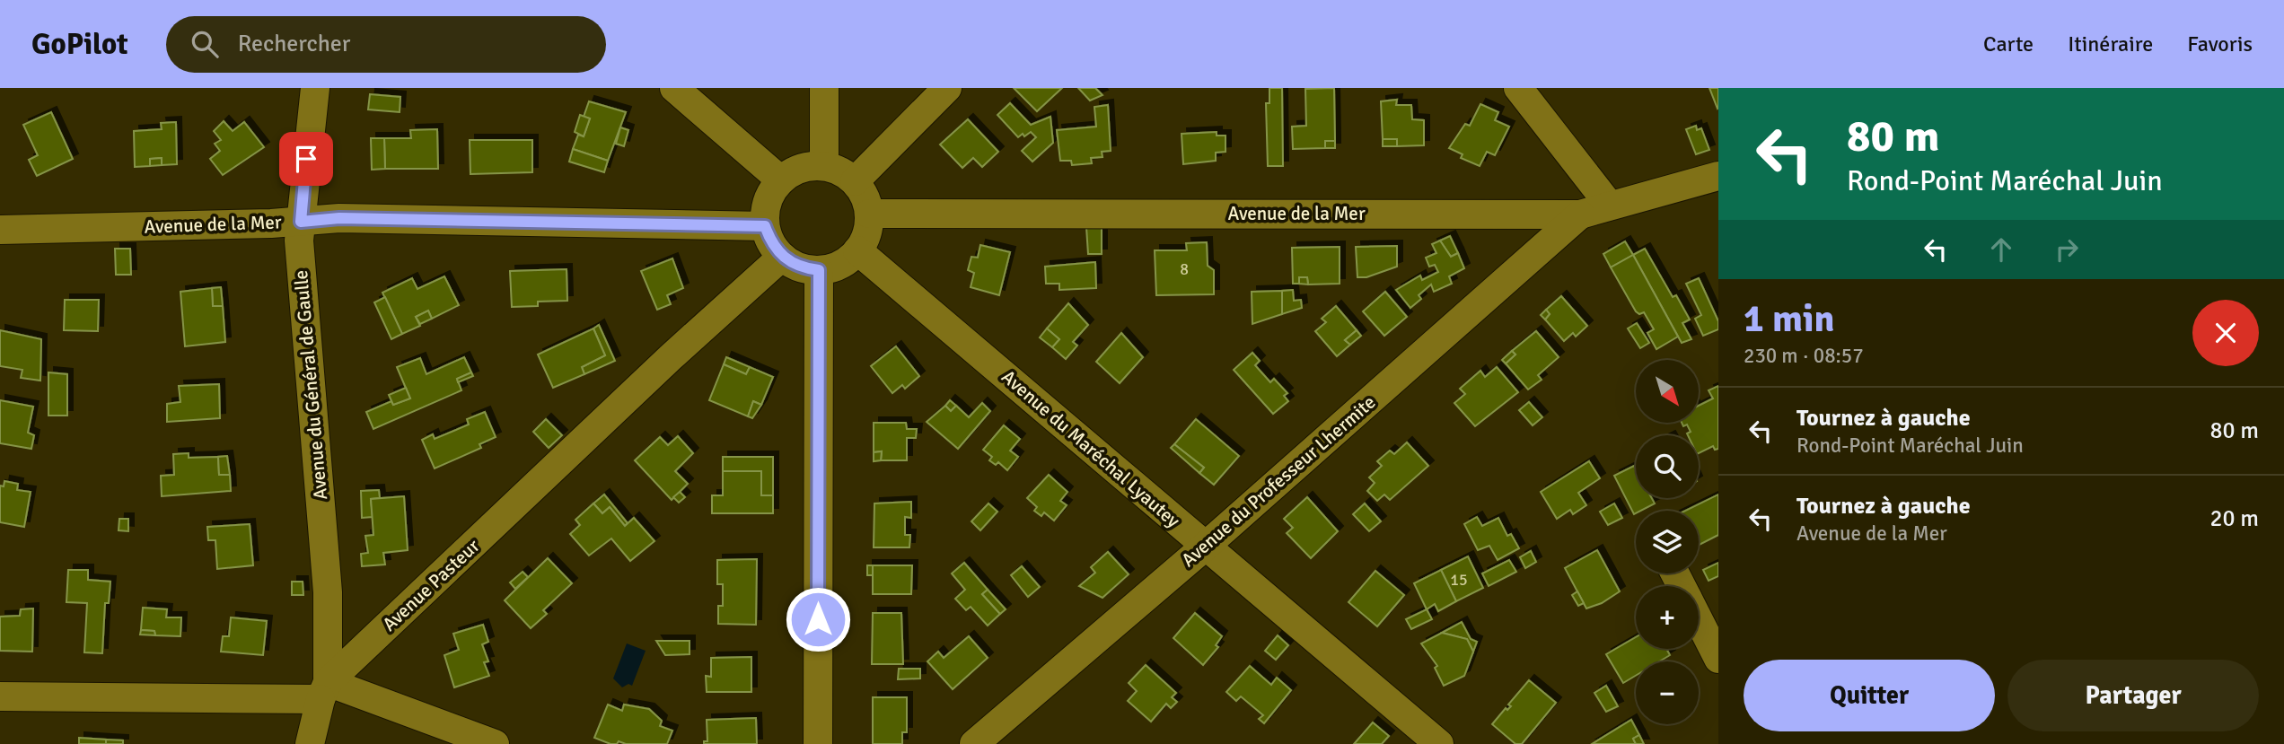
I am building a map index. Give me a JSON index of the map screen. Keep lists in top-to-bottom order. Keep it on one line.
{"streets":{"street":["Avenue de la Mer","Avenue du Général de Gaulle","Avenue du Maréchal Lyautey","Avenue du Professeur Lhermite","Avenue Pasteur"]},"crossings":[["Avenue de la Mer","Avenue du Général de Gaulle"],["Avenue de la Mer","Avenue du Maréchal Lyautey"],["Avenue de la Mer","Avenue du Professeur Lhermite"],["Avenue de la Mer","Avenue Pasteur"],["Avenue du Général de Gaulle","Avenue Pasteur"],["Avenue du Maréchal Lyautey","Avenue du Professeur Lhermite"],["Avenue du Maréchal Lyautey","Avenue Pasteur"]],"house_numbers":["8","15"],"north":"bottom right","page":{"header":"GoPilot","search":"Rechercher","nav":["Carte","Itinéraire","Favoris"],"turn":["80 m","Rond-Point Maréchal Juin"],"heading":["1 min","230 m · 08:57"],"map_buttons":["+","−"],"list":[{"name":"Tournez à gauche","note":"Rond-Point Maréchal Juin","value":"80 m"},{"name":"Tournez à gauche","note":"Avenue de la Mer","value":"20 m"}],"buttons":["Quitter","Partager"]}}
